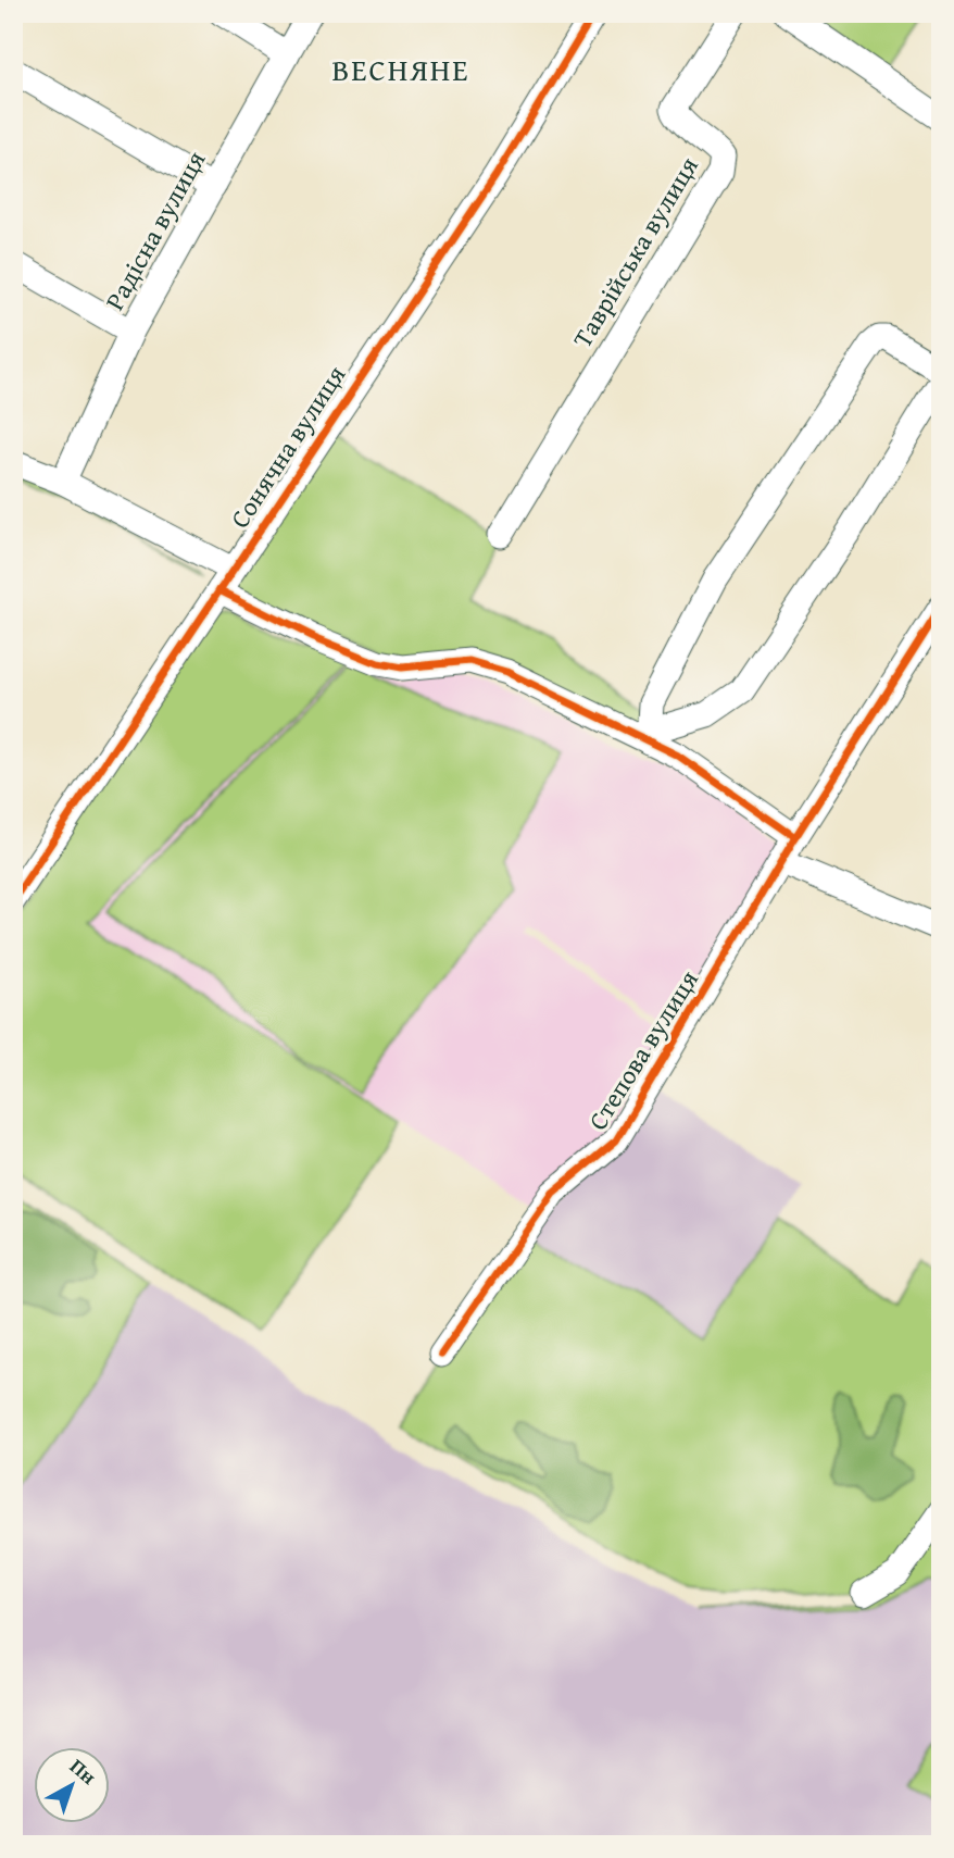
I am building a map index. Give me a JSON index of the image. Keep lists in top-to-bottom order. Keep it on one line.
{"streets":{"street":["Радісна вулиця","Таврійська вулиця","Сонячна вулиця","Степова вулиця"]},"districts":["ВЕСНЯНЕ"],"north":"top right"}
